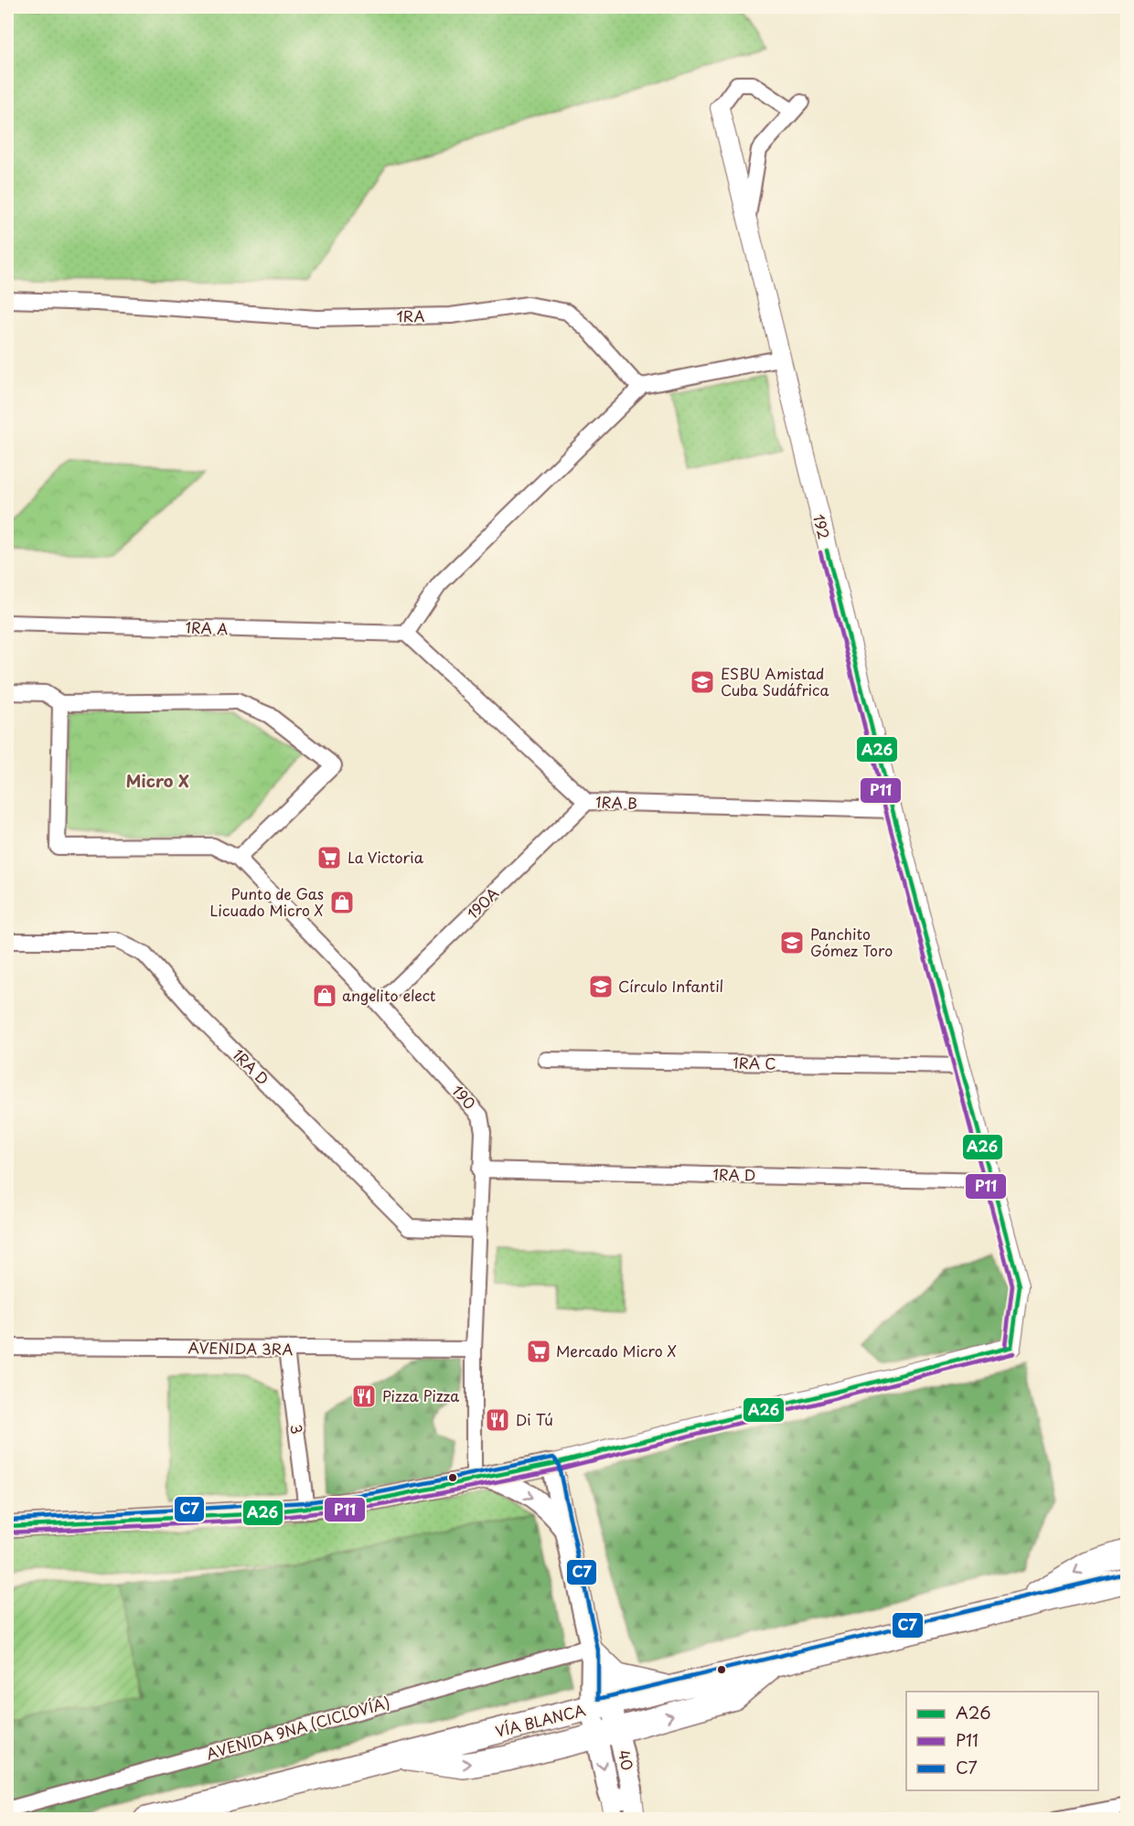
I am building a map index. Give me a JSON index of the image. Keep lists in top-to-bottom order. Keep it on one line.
{"streets":{"highway":["VÍA BLANCA"],"main road":["40"],"street":["1RA","192","1RA A","1RA B","190A","1RA C","1RA D","190","AVENIDA 3RA","3","AVENIDA 9NA (CICLOVÍA)"]},"crossings":[["192","1RA B"],["192","1RA C"],["192","1RA D"],["1RA A","1RA B"],["1RA B","190A"],["190A","190"],["1RA D","190"],["190","AVENIDA 3RA"],["AVENIDA 3RA","3"],["VÍA BLANCA","40"]],"districts":["Micro X"],"places":{"school or university":["ESBU Amistad Cuba Sudáfrica","Panchito Gómez Toro","Círculo Infantil"],"supermarket":["La Victoria","Mercado Micro X"],"shop":["Punto de Gas Licuado Micro X","angelito elect"],"restaurant":["Pizza Pizza","Di Tú"]},"lines":["transit line A26","transit line P11","transit line C7"],"legend":["A26","P11","C7"]}
